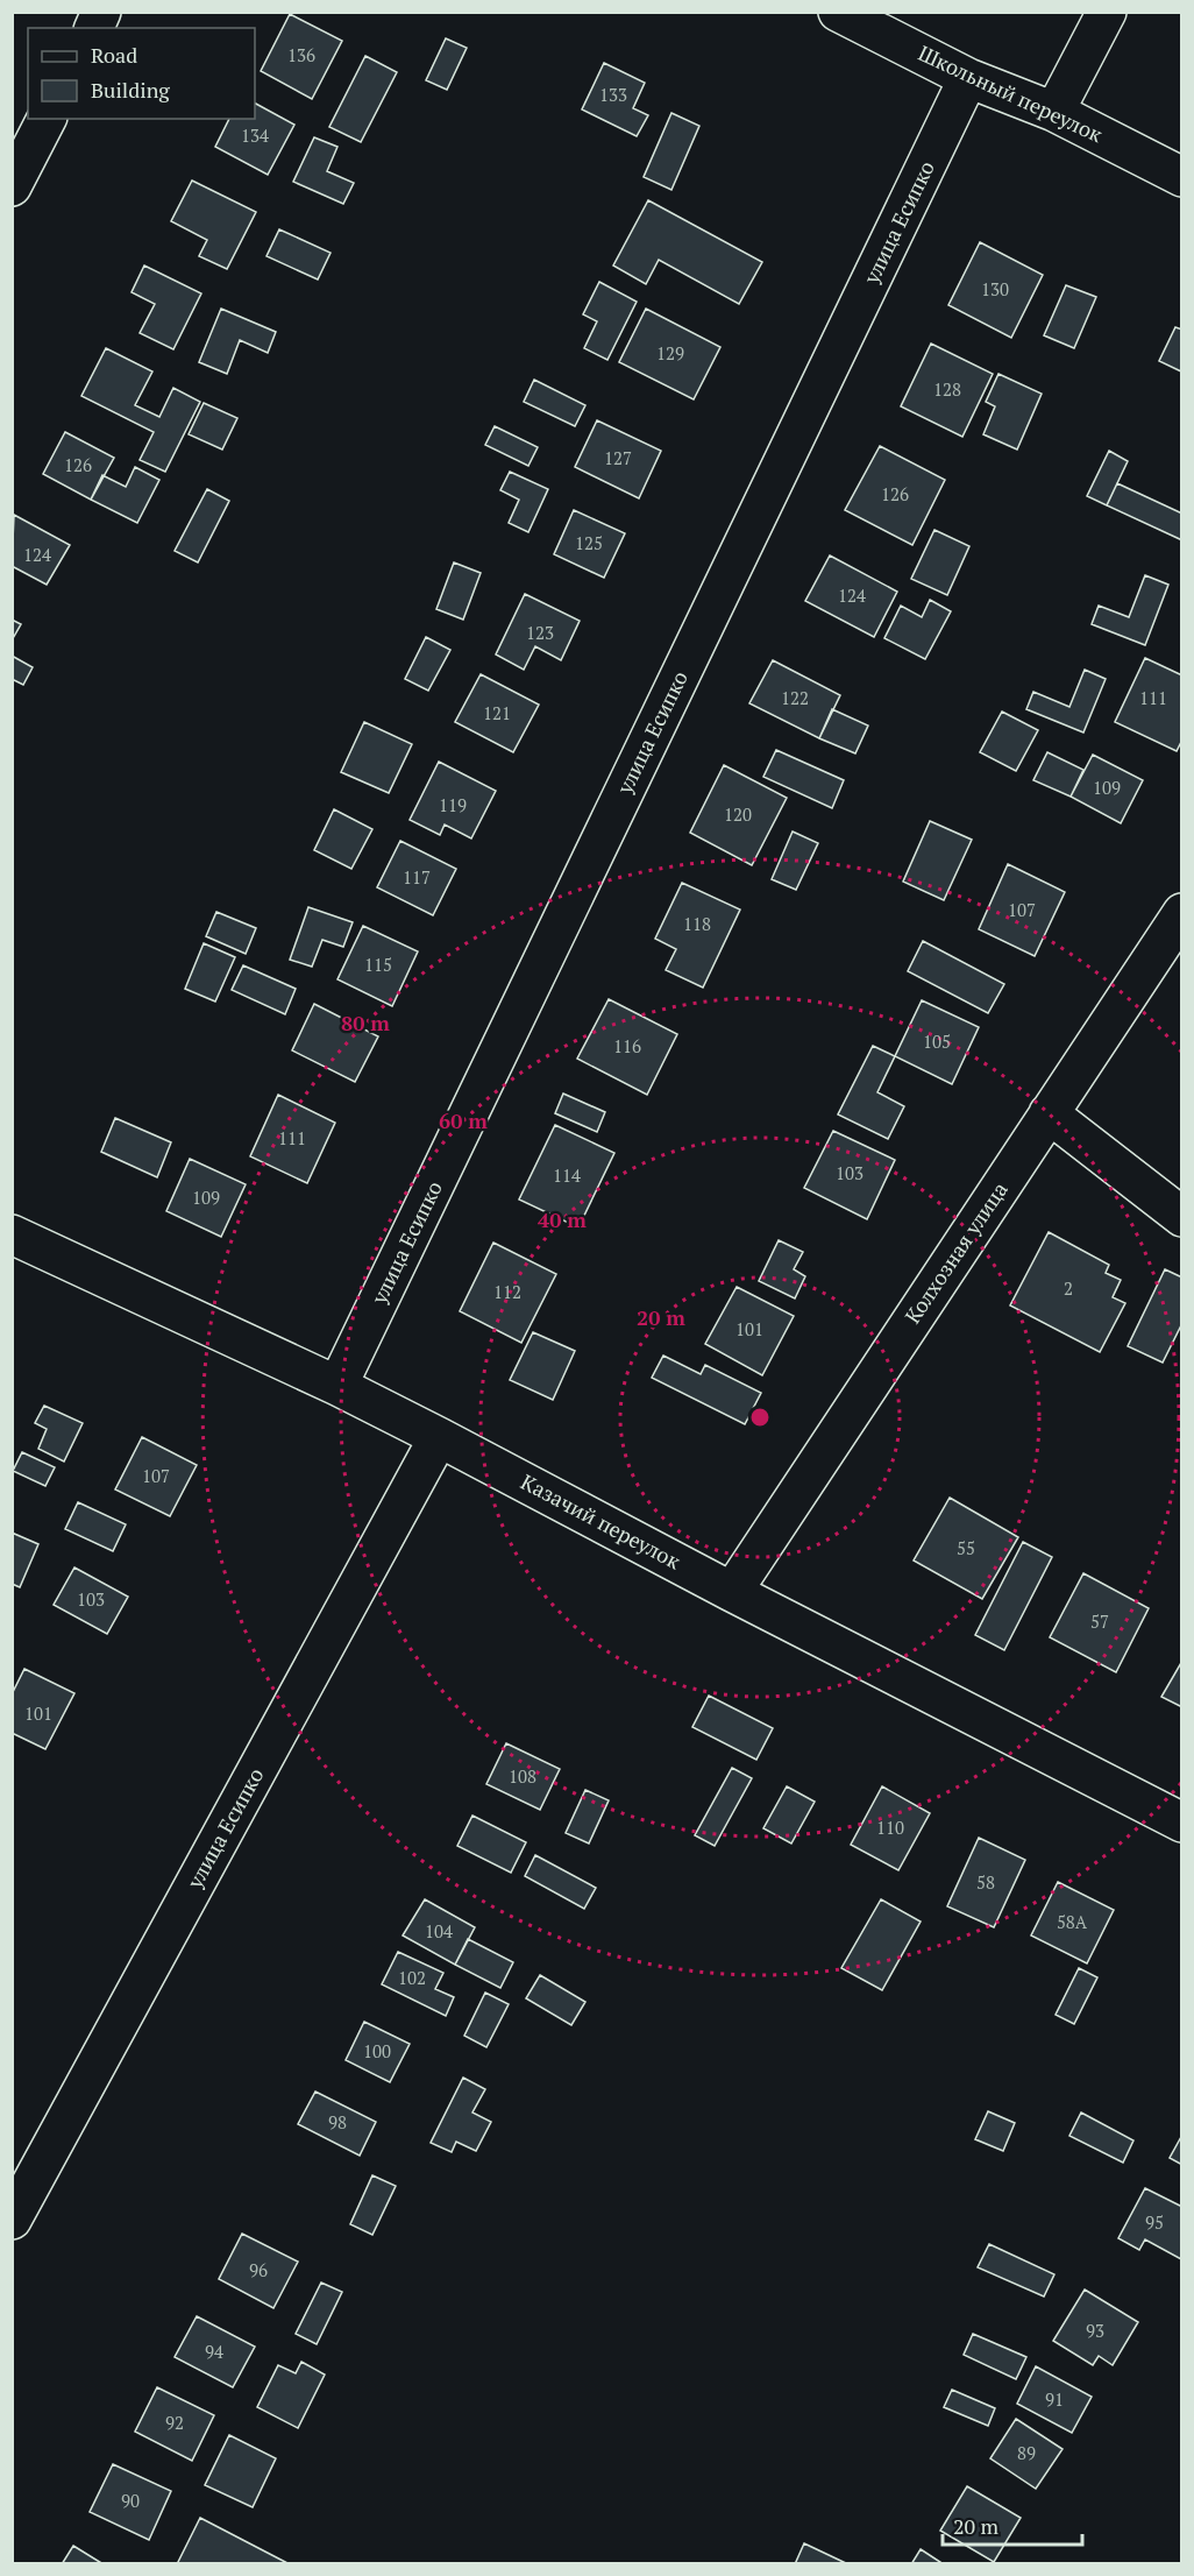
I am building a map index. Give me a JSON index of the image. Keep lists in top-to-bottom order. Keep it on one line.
{"streets":{"street":["Школьный переулок","улица Есипко","Колхозная улица","Казачий переулок"]},"crossings":[["Школьный переулок","улица Есипко"],["улица Есипко","Казачий переулок"],["Колхозная улица","Казачий переулок"]],"house_numbers":["136","133","134","130","129","128","127","126","126","125","124","124","123","122","111","121","109","119","120","117","107","118","115","105","116","111","103","114","109","2","112","101","107","55","103","57","101","108","110","58","58А","104","102","100","98","95","96","93","94","91","92","89","90"],"legend":["Road","Building"],"scale_bar":"20 m","rings":["80 m","60 m","40 m","20 m"]}
